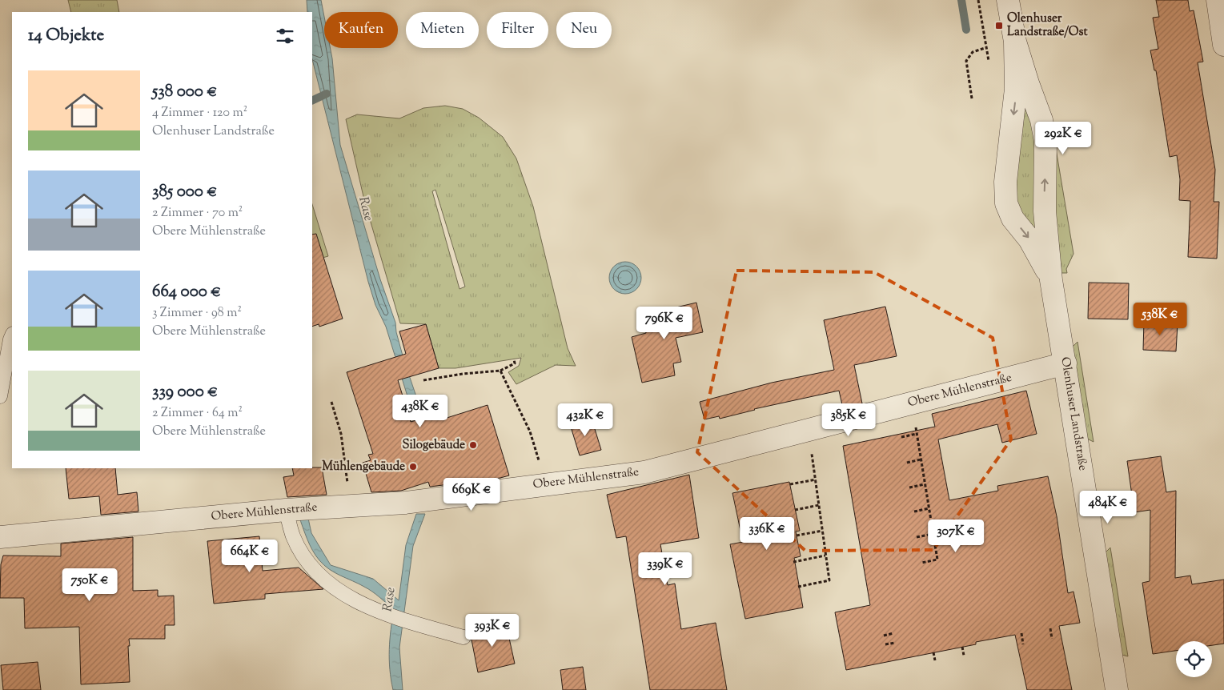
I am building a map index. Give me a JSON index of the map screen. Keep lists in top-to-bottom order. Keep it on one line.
{"streets":{"street":["Obere Mühlenstraße","Olenhuser Landstraße"]},"crossings":[["Obere Mühlenstraße","Olenhuser Landstraße"]],"water":["Rase"],"places":{"transit":["Olenhuser Landstraße/Ost"],"other":["Silogebäude","Mühlengebäude"]},"page":{"chip":["Kaufen","Mieten","Filter","Neu"],"heading":"14 Objekte","list":[{"name":"538 000 €","note":"4 Zimmer · 120 m² · Olenhuser Landstraße"},{"name":"385 000 €","note":"2 Zimmer · 70 m² · Obere Mühlenstraße"},{"name":"664 000 €","note":"3 Zimmer · 98 m² · Obere Mühlenstraße"},{"name":"339 000 €","note":"2 Zimmer · 64 m² · Obere Mühlenstraße"}],"price":["292K €","538K €","796K €","438K €","432K €","385K €","669K €","484K €","336K €","307K €","664K €","339K €","750K €","393K €"]}}
